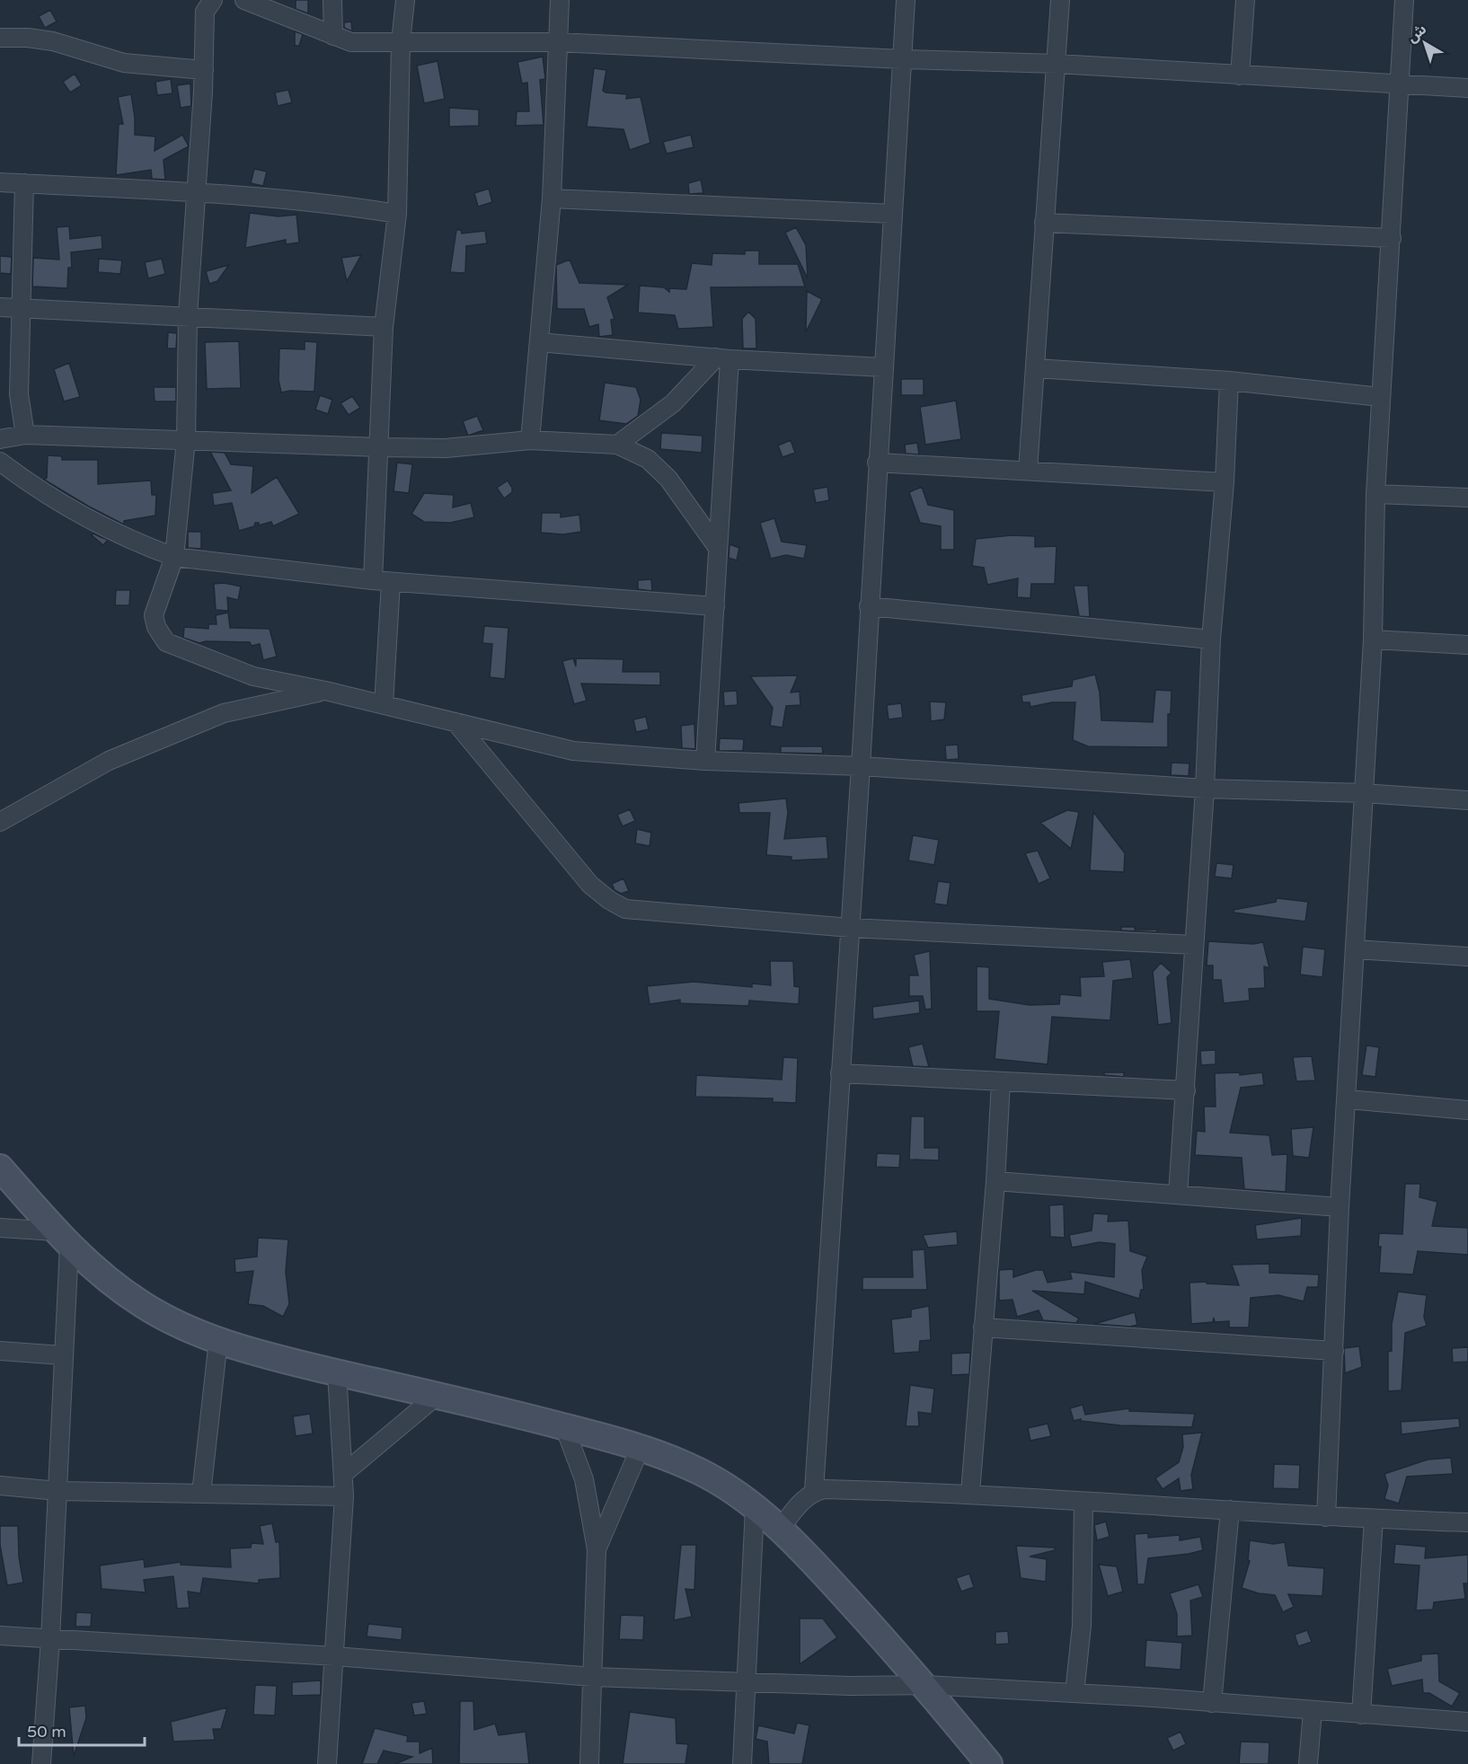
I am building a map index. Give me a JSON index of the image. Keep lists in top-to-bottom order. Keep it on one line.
{"scale_bar":"50 m","north":"top left"}
